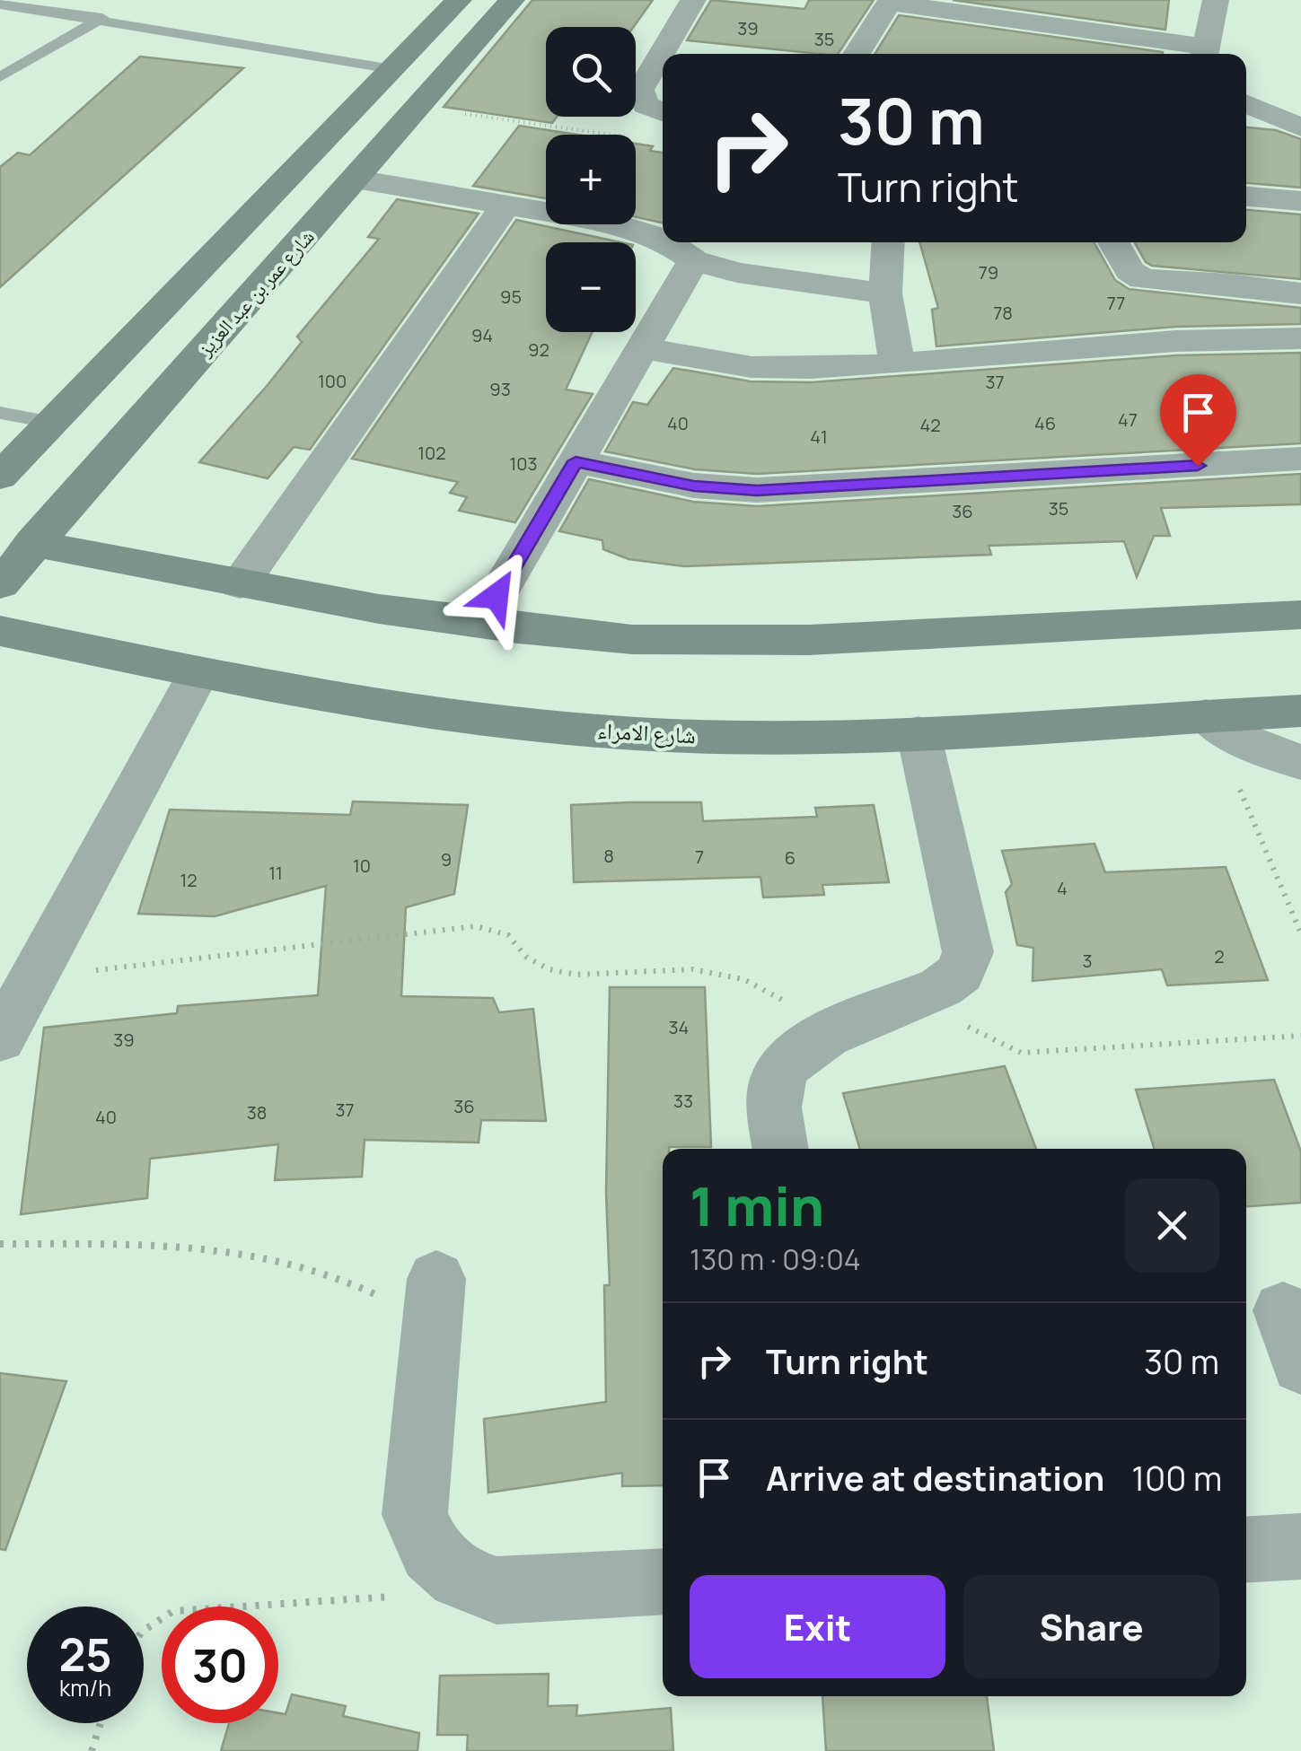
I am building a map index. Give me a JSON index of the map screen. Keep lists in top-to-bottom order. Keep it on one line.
{"streets":{"street":["شارع عمر بن عبد العزيز","شارع الامراء"]},"house_numbers":["39","35","79","95","77","78","94","92","100","37","93","47","40","46","42","41","102","103","35","36","8","7","6","9","10","11","12","4","2","3","34","39","33","36","37","38","40"],"page":{"map_buttons":["+","−"],"turn":["30 m","Turn right"],"heading":["1 min","130 m · 09:04"],"list":[{"name":"Turn right","value":"30 m"},{"name":"Arrive at destination","value":"100 m"}],"buttons":["Exit","Share"],"speed":"25 km/h","limit":"30"}}
